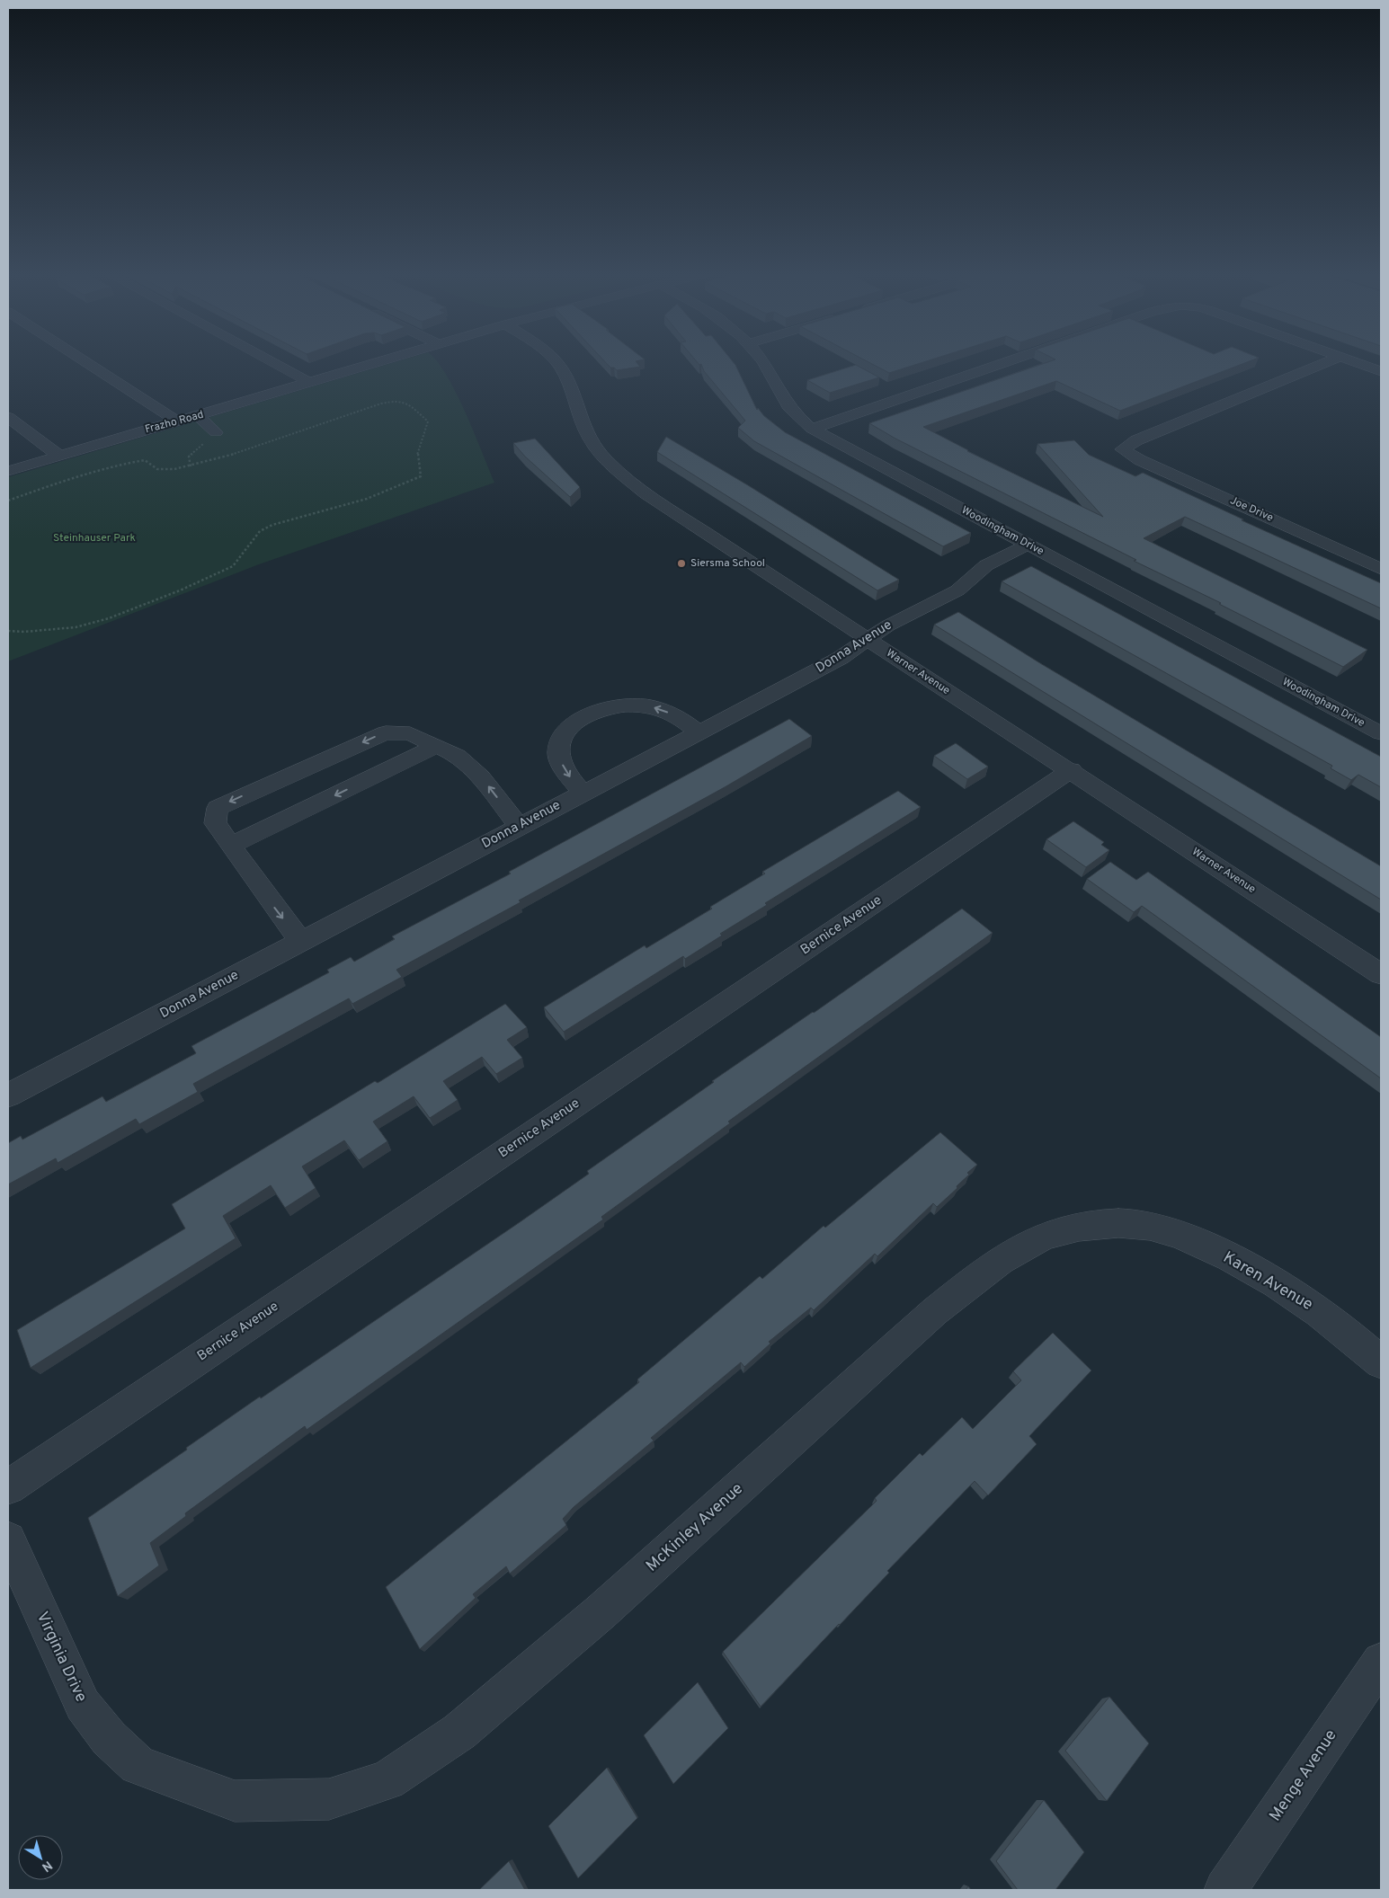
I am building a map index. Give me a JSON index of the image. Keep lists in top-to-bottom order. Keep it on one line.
{"streets":{"street":["Frazho Road","Joe Drive","Woodingham Drive","Donna Avenue","Warner Avenue","Bernice Avenue","Karen Avenue","McKinley Avenue","Virginia Drive","Menge Avenue"]},"crossings":[["Woodingham Drive","Donna Avenue"],["Donna Avenue","Warner Avenue"],["Warner Avenue","Bernice Avenue"],["Karen Avenue","McKinley Avenue"],["McKinley Avenue","Virginia Drive"]],"parks":["Steinhauser Park"],"places":["Siersma School"],"north":"bottom right"}
